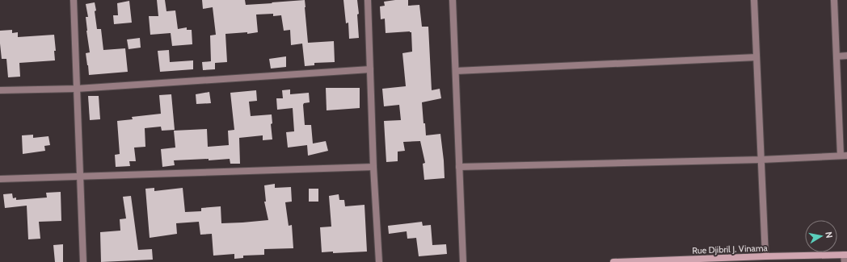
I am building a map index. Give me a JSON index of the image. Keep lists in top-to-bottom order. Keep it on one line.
{"streets":{"street":["Rue Djibril J. Vinama"]},"north":"right"}
